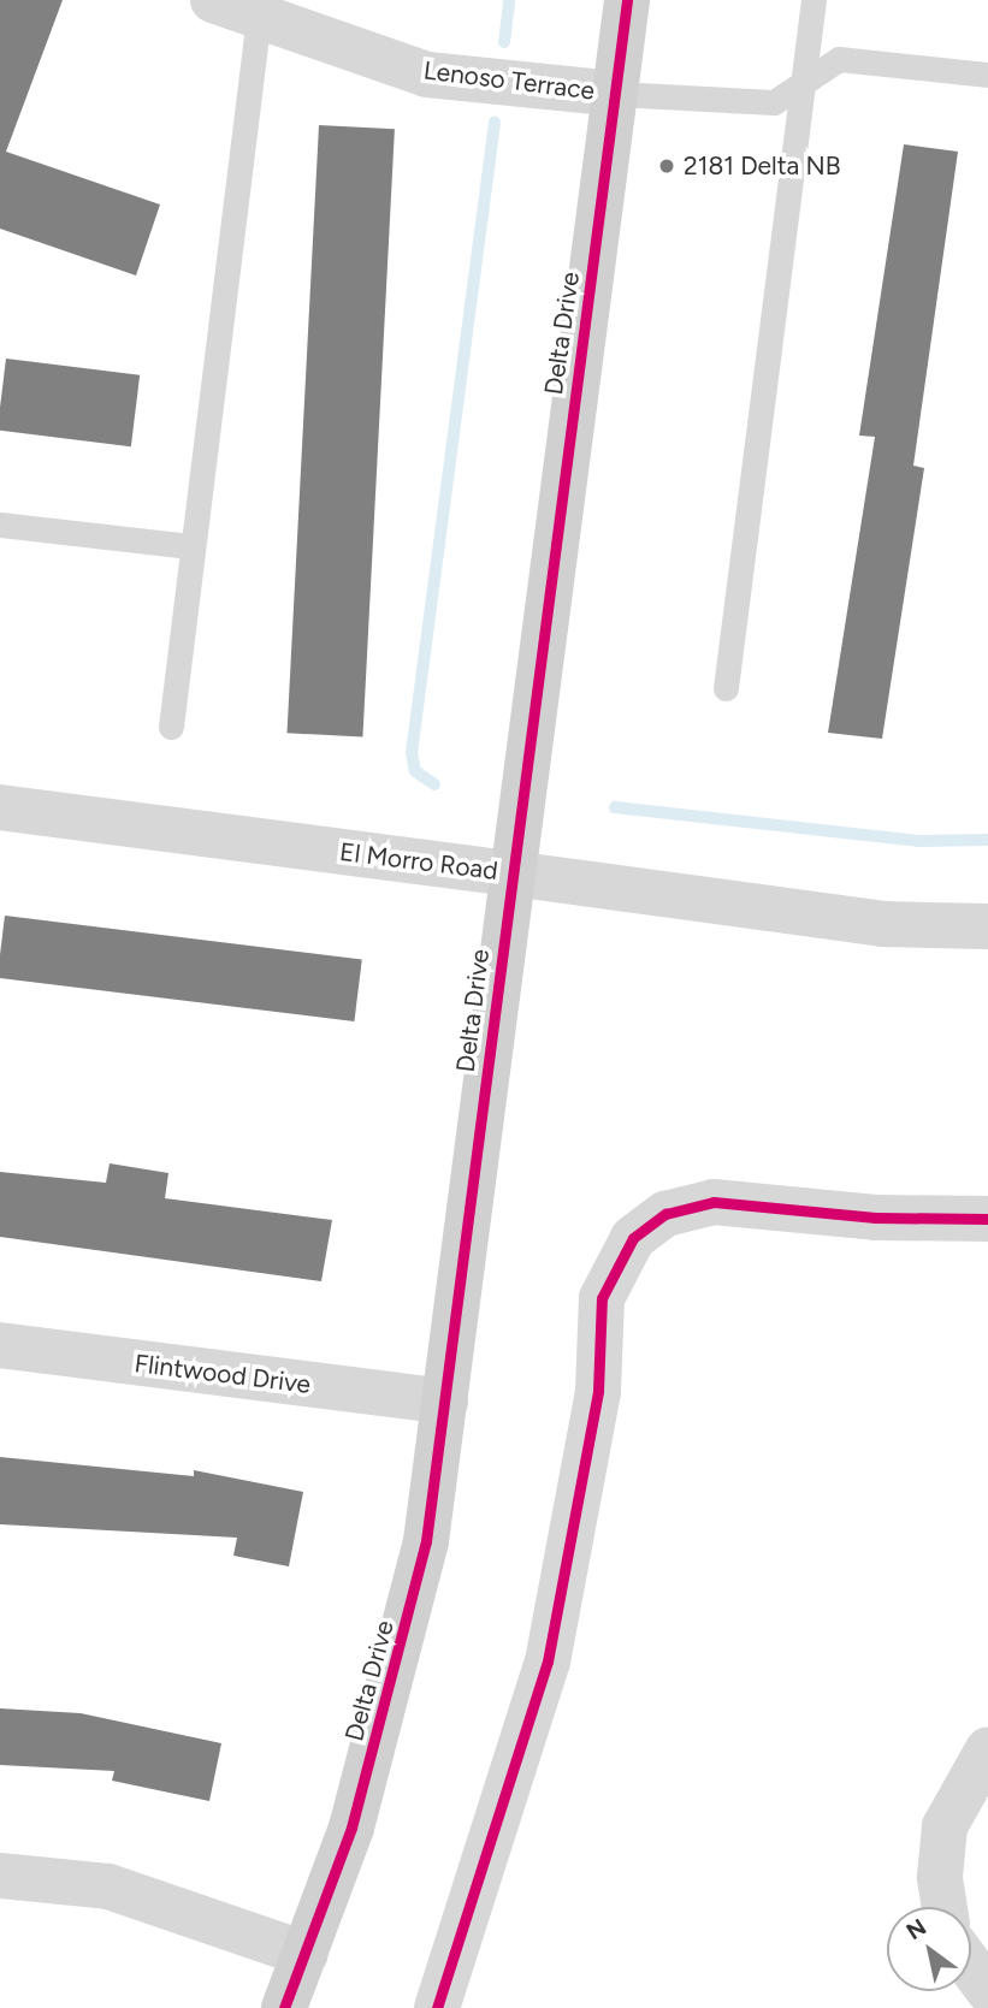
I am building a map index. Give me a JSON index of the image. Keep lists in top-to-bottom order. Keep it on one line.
{"streets":{"main road":["Delta Drive"],"street":["Lenoso Terrace","El Morro Road","Flintwood Drive"]},"crossings":[["Lenoso Terrace","Delta Drive"],["Delta Drive","El Morro Road"],["Delta Drive","Flintwood Drive"]],"places":["2181 Delta NB"],"north":"top left"}
